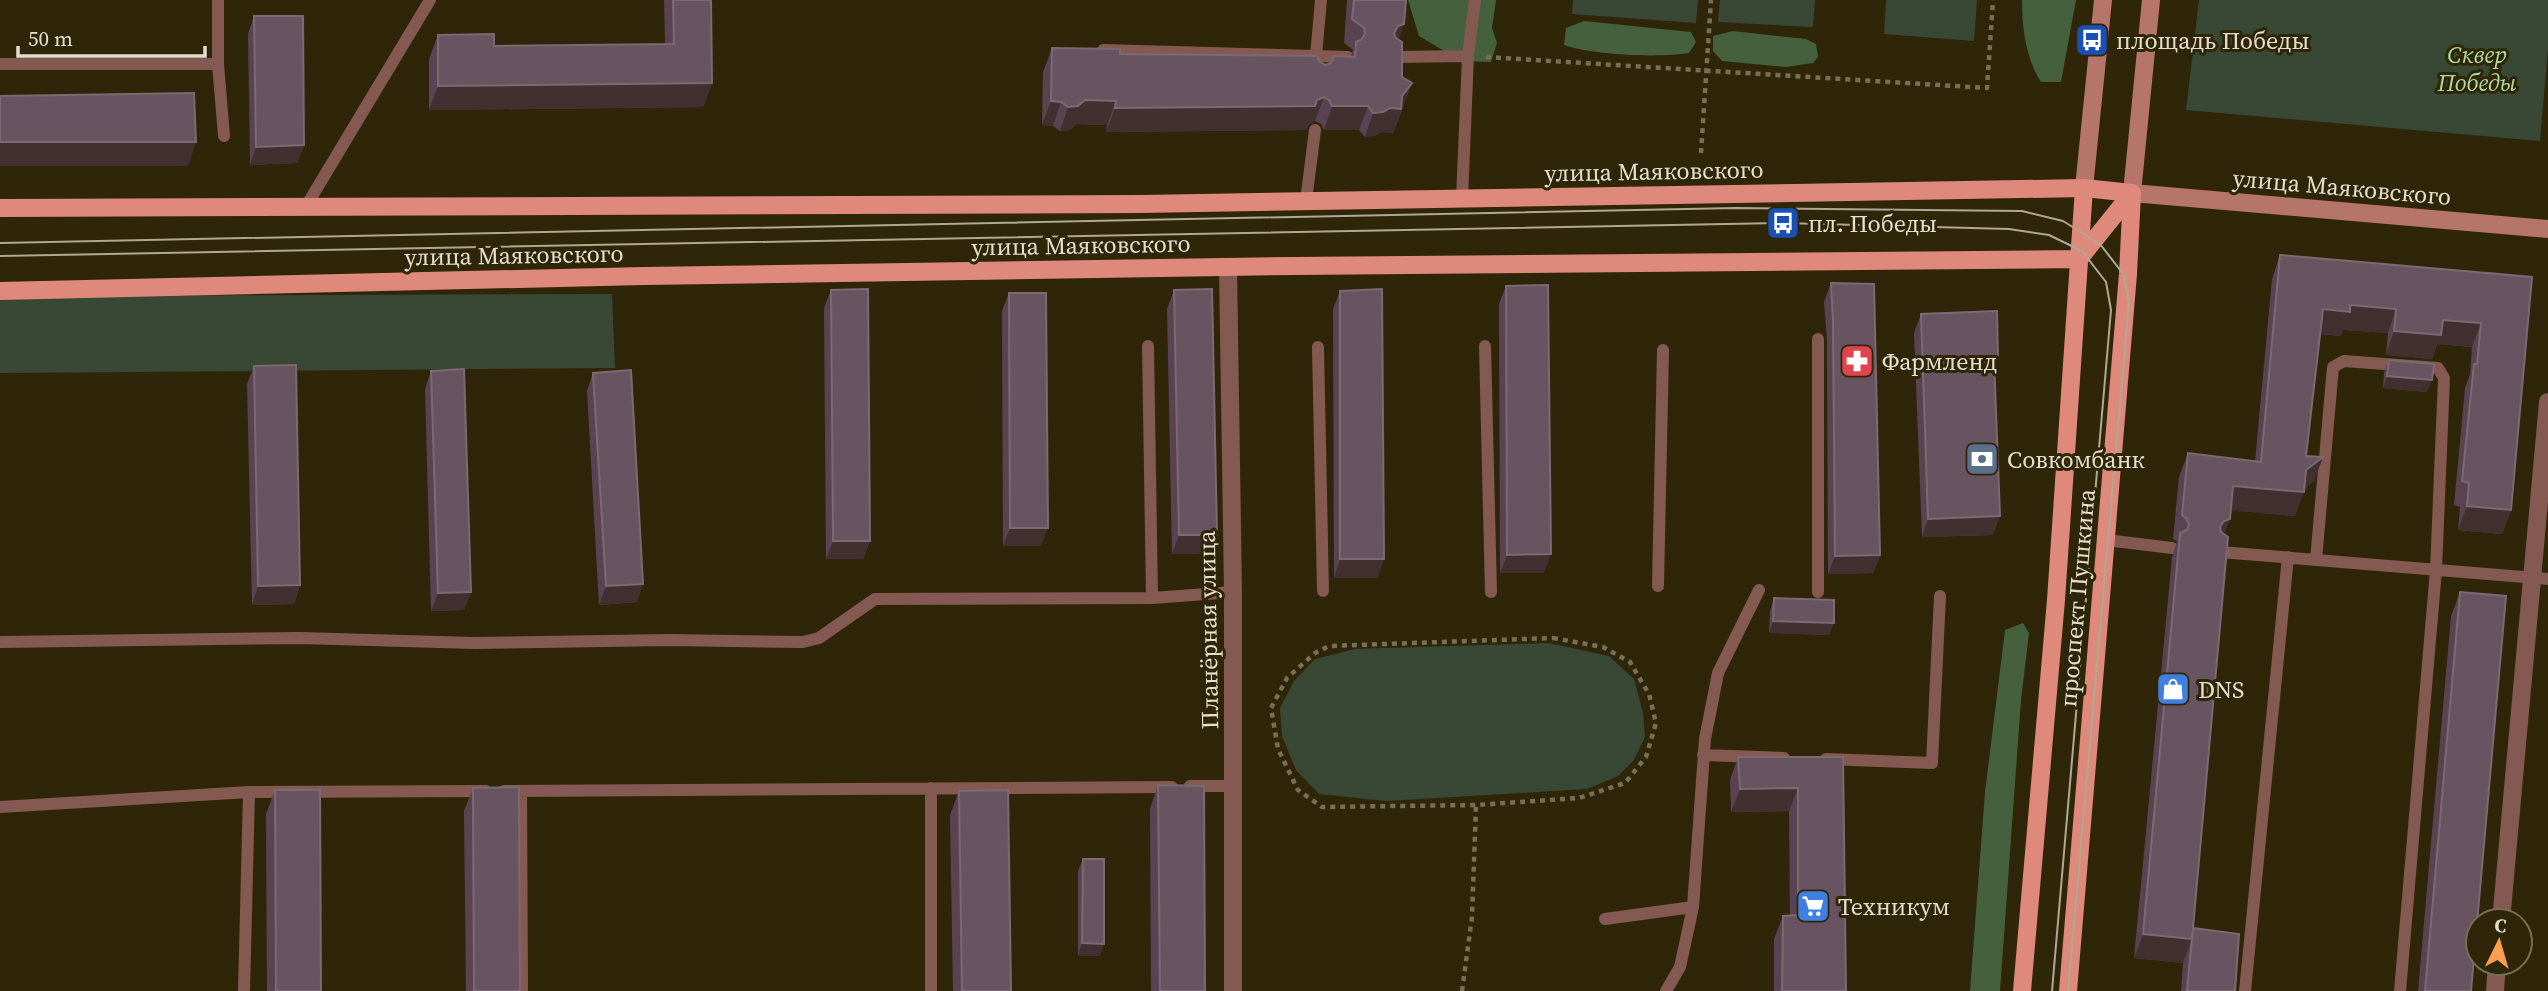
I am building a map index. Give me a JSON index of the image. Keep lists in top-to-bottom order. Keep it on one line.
{"streets":{"main road":["улица Маяковского","проспект Пушкина"],"street":["Планёрная улица"]},"crossings":[["улица Маяковского","проспект Пушкина"],["улица Маяковского","Планёрная улица"]],"parks":["Сквер Победы"],"places":{"bus stop":["площадь Победы","пл. Победы"],"pharmacy":["Фармленд"],"bank":["Совкомбанк"],"shop":["DNS"],"supermarket":["Техникум"]},"scale_bar":"50 m","north":"top"}
